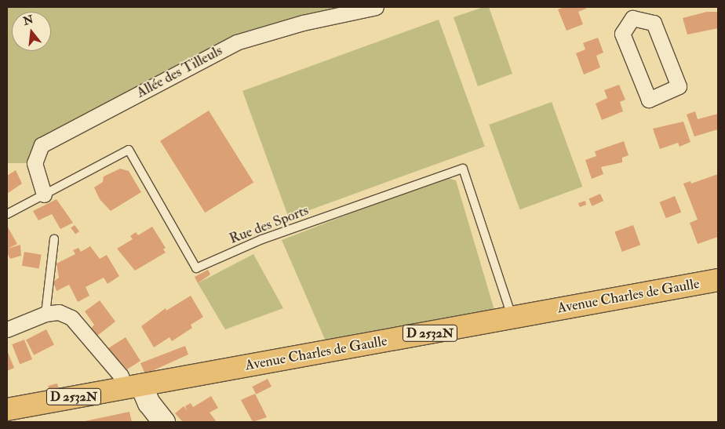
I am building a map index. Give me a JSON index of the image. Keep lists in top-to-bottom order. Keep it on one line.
{"streets":{"main road":["Avenue Charles de Gaulle","D 2532N"],"street":["Allée des Tilleuls"],"lane":["Rue des Sports"]},"crossings":[["Allée des Tilleuls","Rue des Sports"],["Rue des Sports","Avenue Charles de Gaulle"]],"north":"top"}
